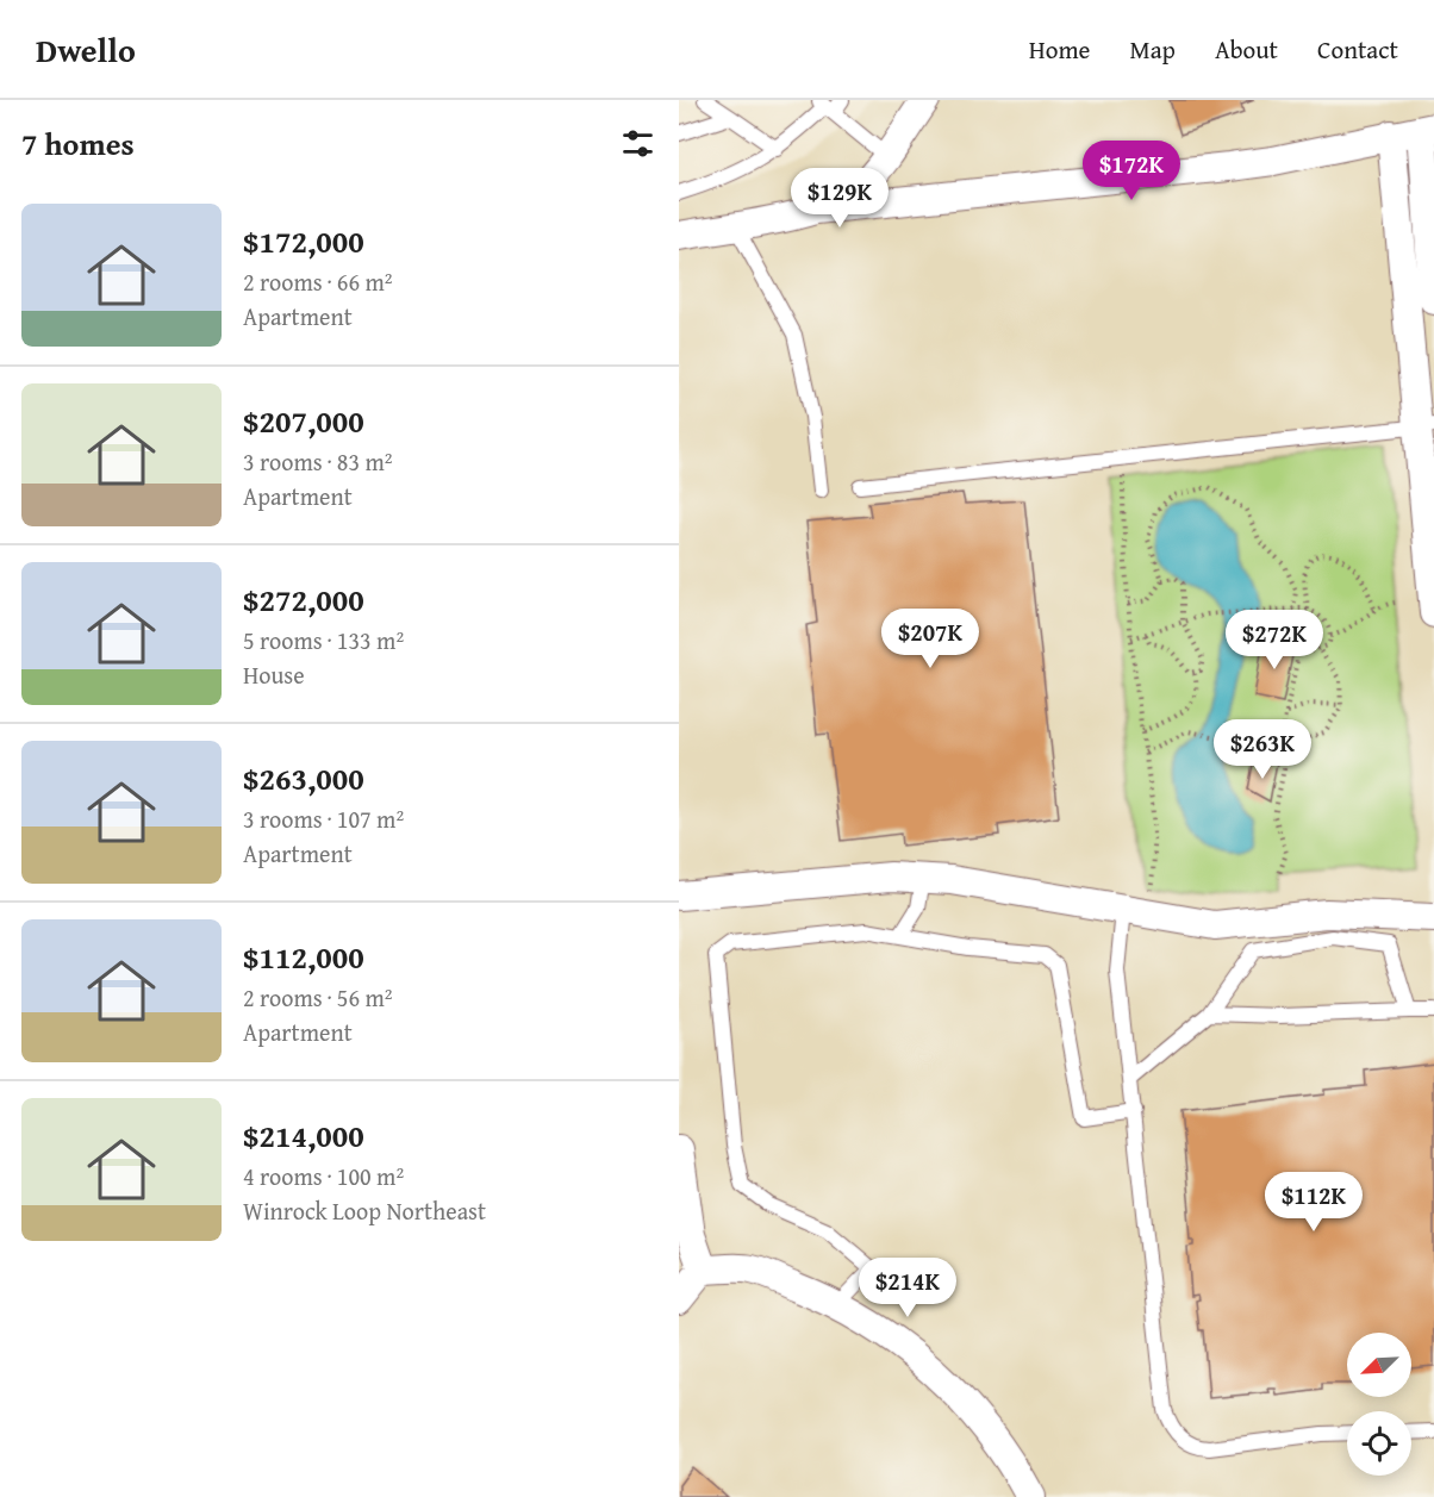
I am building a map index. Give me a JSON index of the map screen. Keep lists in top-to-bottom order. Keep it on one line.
{"north":"bottom left","page":{"header":"Dwello","nav":["Home","Map","About","Contact"],"heading":"7 homes","price":["$172K","$129K","$207K","$272K","$263K","$112K","$214K"],"list":[{"name":"$172,000","note":"2 rooms · 66 m² · Apartment"},{"name":"$207,000","note":"3 rooms · 83 m² · Apartment"},{"name":"$272,000","note":"5 rooms · 133 m² · House"},{"name":"$263,000","note":"3 rooms · 107 m² · Apartment"},{"name":"$112,000","note":"2 rooms · 56 m² · Apartment"},{"name":"$214,000","note":"4 rooms · 100 m² · Winrock Loop Northeast"}]}}
